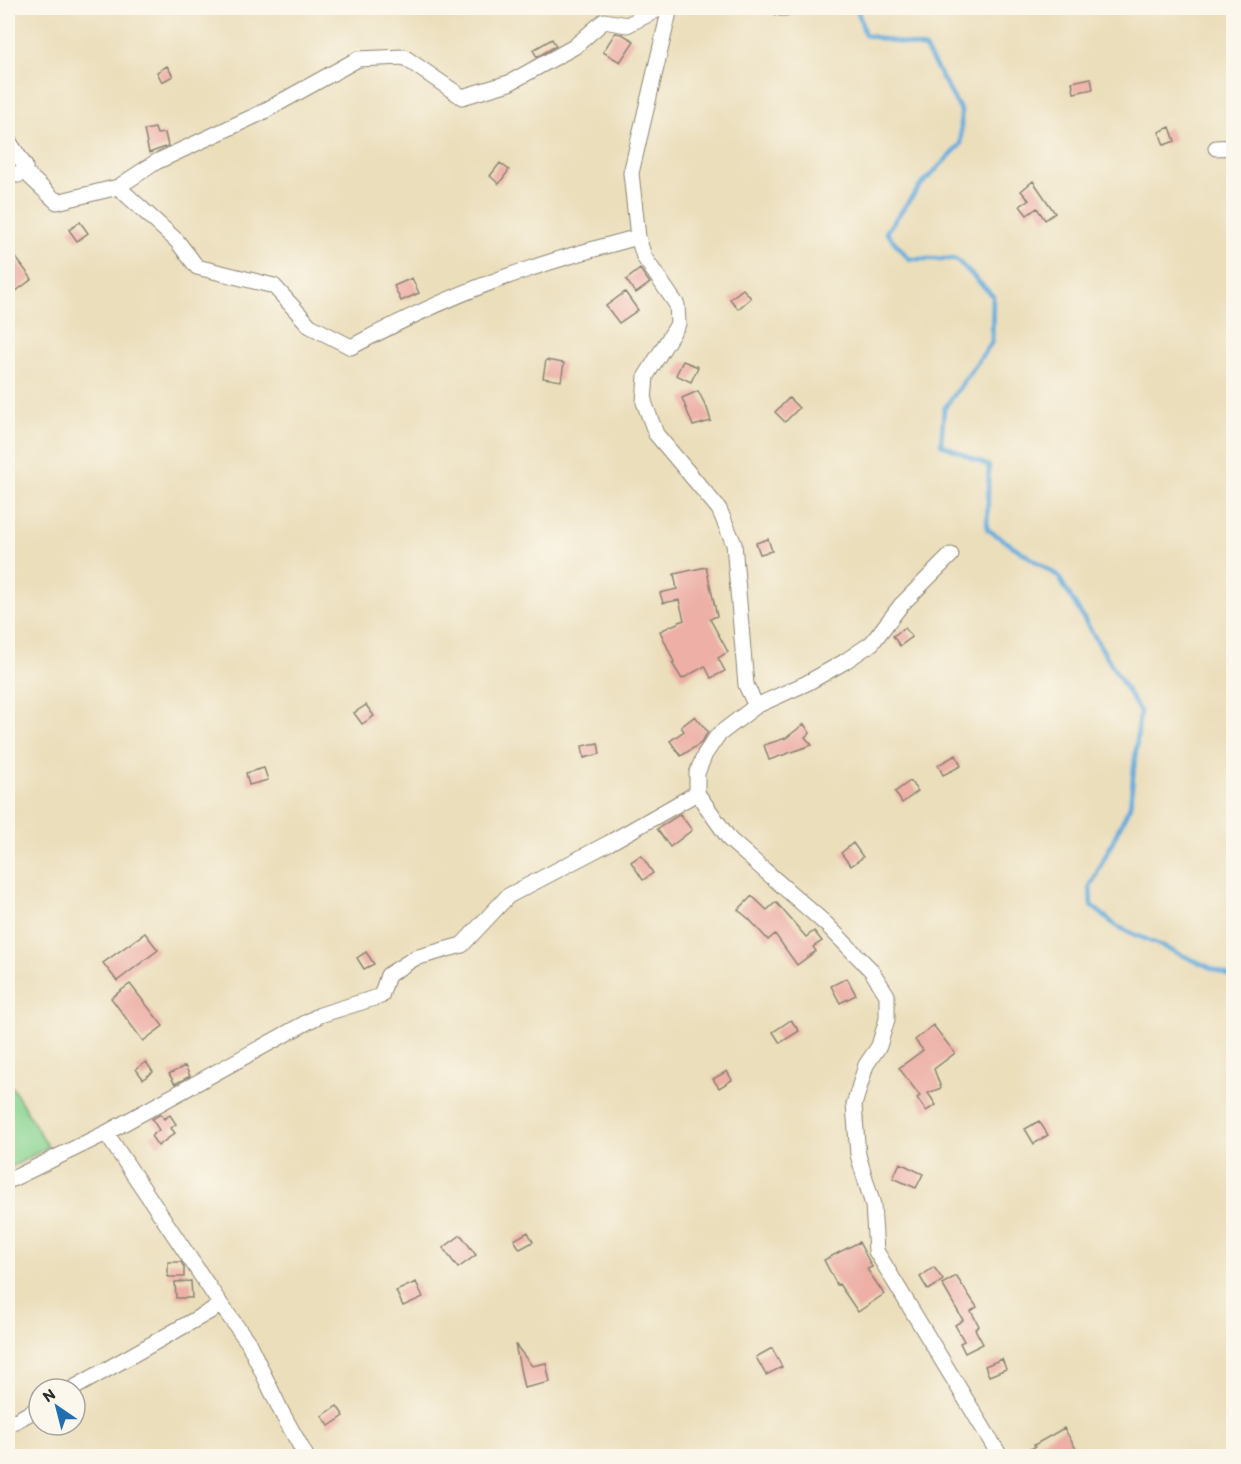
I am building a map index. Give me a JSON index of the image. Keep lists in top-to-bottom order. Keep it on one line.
{"north":"top left"}
